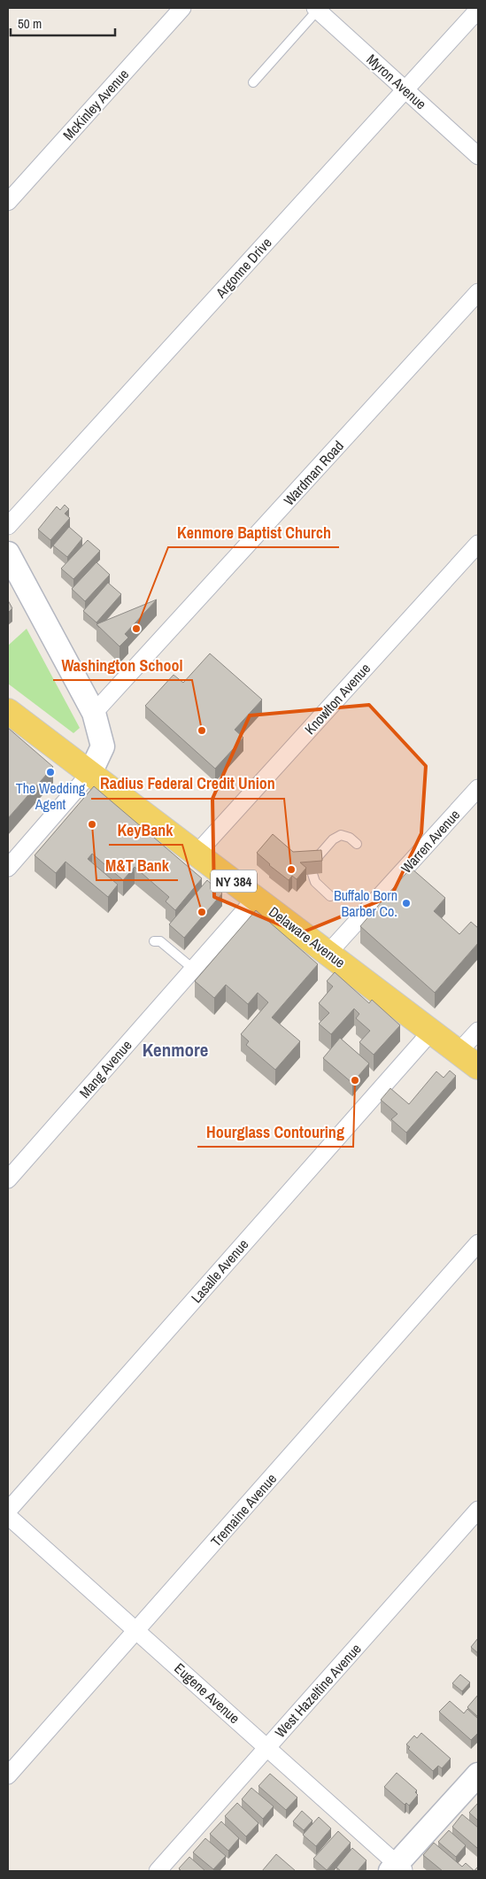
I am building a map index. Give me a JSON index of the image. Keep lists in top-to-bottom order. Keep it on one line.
{"streets":{"main road":["NY 384","Delaware Avenue"],"street":["Myron Avenue","McKinley Avenue","Argonne Drive","Wardman Road","Knowlton Avenue","Warren Avenue","Mang Avenue","Lasalle Avenue","Tremaine Avenue","West Hazeltine Avenue","Eugene Avenue"]},"crossings":[["Myron Avenue","Argonne Drive"],["Knowlton Avenue","Delaware Avenue"],["Warren Avenue","Delaware Avenue"],["Delaware Avenue","Mang Avenue"],["Delaware Avenue","Lasalle Avenue"],["Tremaine Avenue","Eugene Avenue"],["West Hazeltine Avenue","Eugene Avenue"]],"districts":["Kenmore"],"places":["Kenmore Baptist Church","Washington School","The Wedding Agent","M&T Bank","Radius Federal Credit Union","Buffalo Born Barber Co.","KeyBank","Hourglass Contouring"],"scale_bar":"50 m"}
